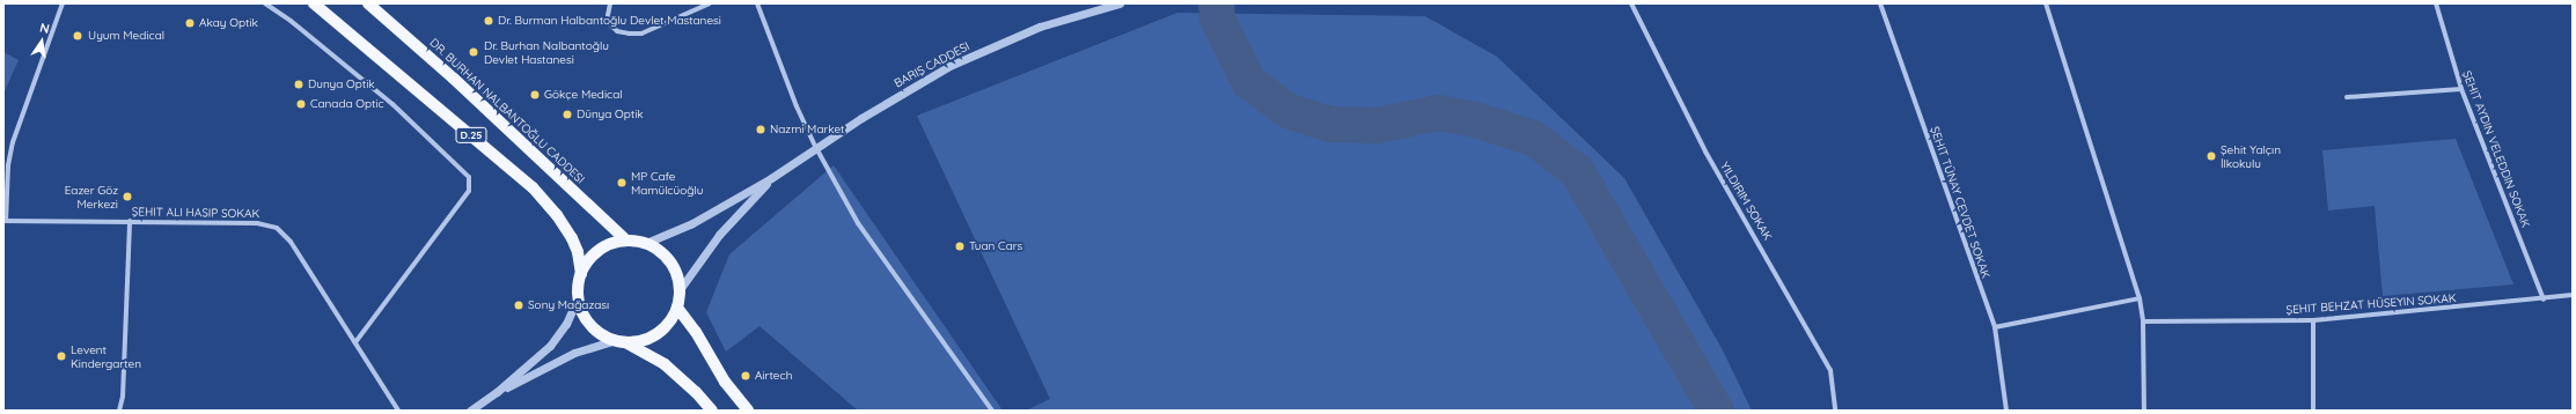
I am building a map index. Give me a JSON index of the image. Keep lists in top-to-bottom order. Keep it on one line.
{"streets":{"main road":["DR. BURHAN NALBANTOĞLU CADDESI","D.25"],"street":["BARIŞ CADDESI","ŞEHIT TÜNAY CEVDET SOKAK","ŞEHIT ALI HASIP SOKAK","ŞEHIT BEHZAT HÜSEYIN SOKAK"]},"crossings":[["BARIŞ CADDESI","DR. BURHAN NALBANTOĞLU CADDESI"],["BARIŞ CADDESI","D.25"],["DR. BURHAN NALBANTOĞLU CADDESI","D.25"]],"places":["Dr. Burman Halbantoğlu Devlet Mastanesi","Akay Optik","Uyum Medical","Dr. Burhan Nalbantoğlu Devlet Hastanesi","Dunya Optik","Gökçe Medical","Canada Optic","Dünya Optik","Nazmi Market","Şehit Yalçın İlkokulu","MP Cafe Mamülcüoğlu","Eazer Göz Merkezi","Tuan Cars","Sony Mağazası","Levent Kindergarten","Airtech"],"north":"top"}
